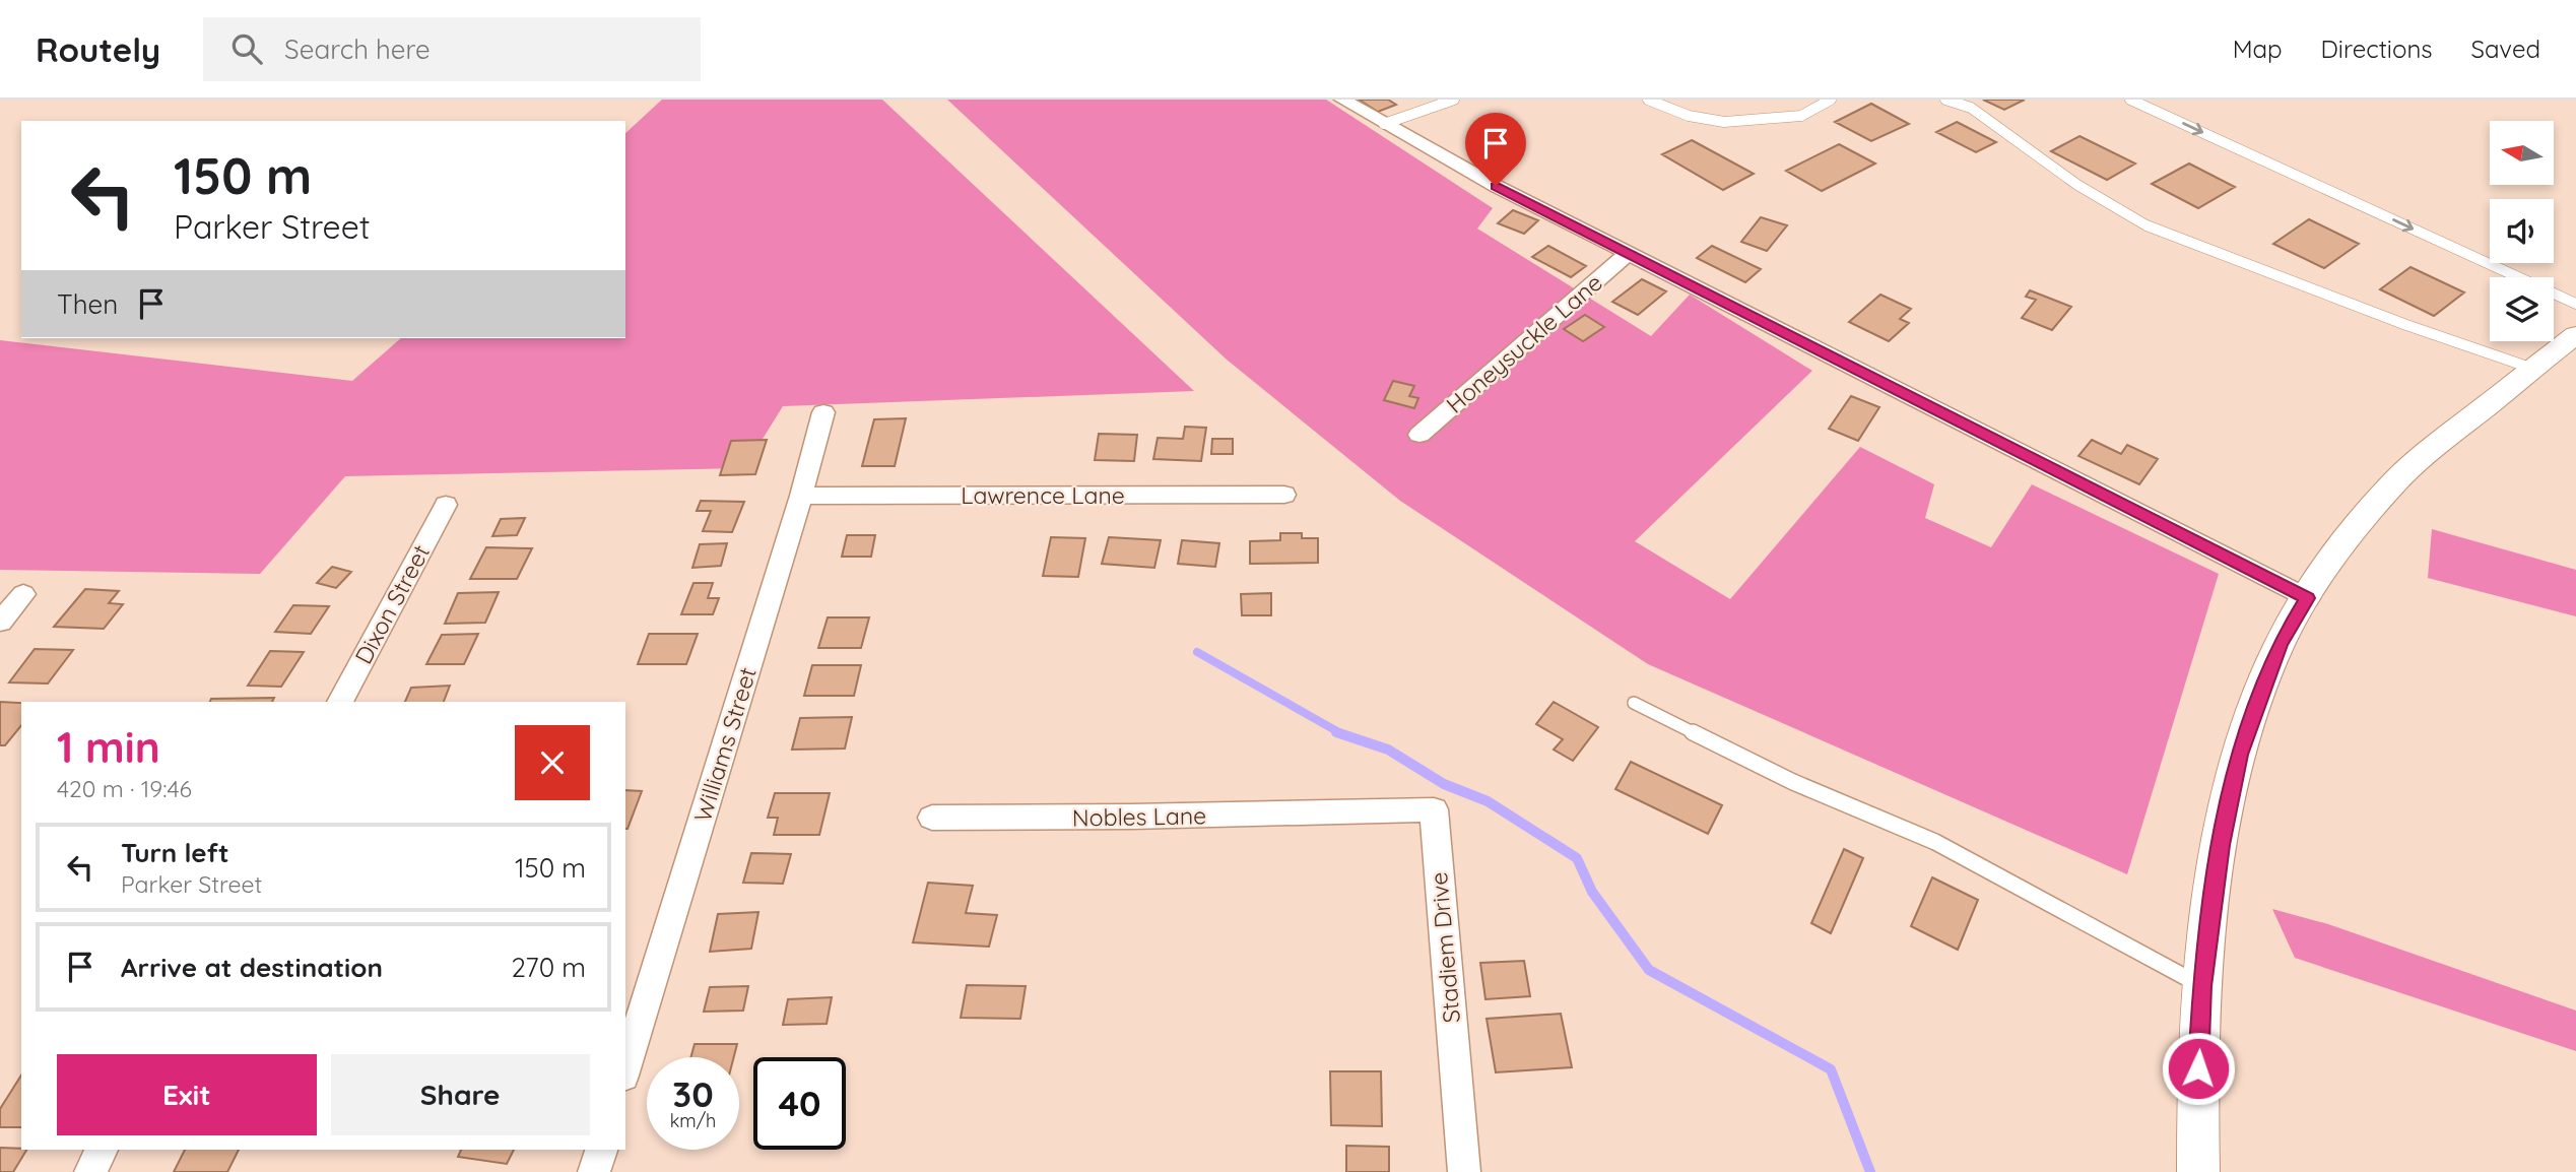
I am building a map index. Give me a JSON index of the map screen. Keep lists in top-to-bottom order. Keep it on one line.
{"streets":{"street":["Honeysuckle Lane","Lawrence Lane","Dixon Street","Williams Street","Nobles Lane","Stadiem Drive"]},"crossings":[["Lawrence Lane","Williams Street"],["Nobles Lane","Stadiem Drive"]],"north":"left","page":{"header":"Routely","search":"Search here","nav":["Map","Directions","Saved"],"turn":["150 m","Parker Street"],"then":"Then","heading":["1 min","420 m · 19:46"],"list":[{"name":"Turn left","note":"Parker Street","value":"150 m"},{"name":"Arrive at destination","value":"270 m"}],"buttons":["Exit","Share"],"speed":"30 km/h","limit":"40"}}
